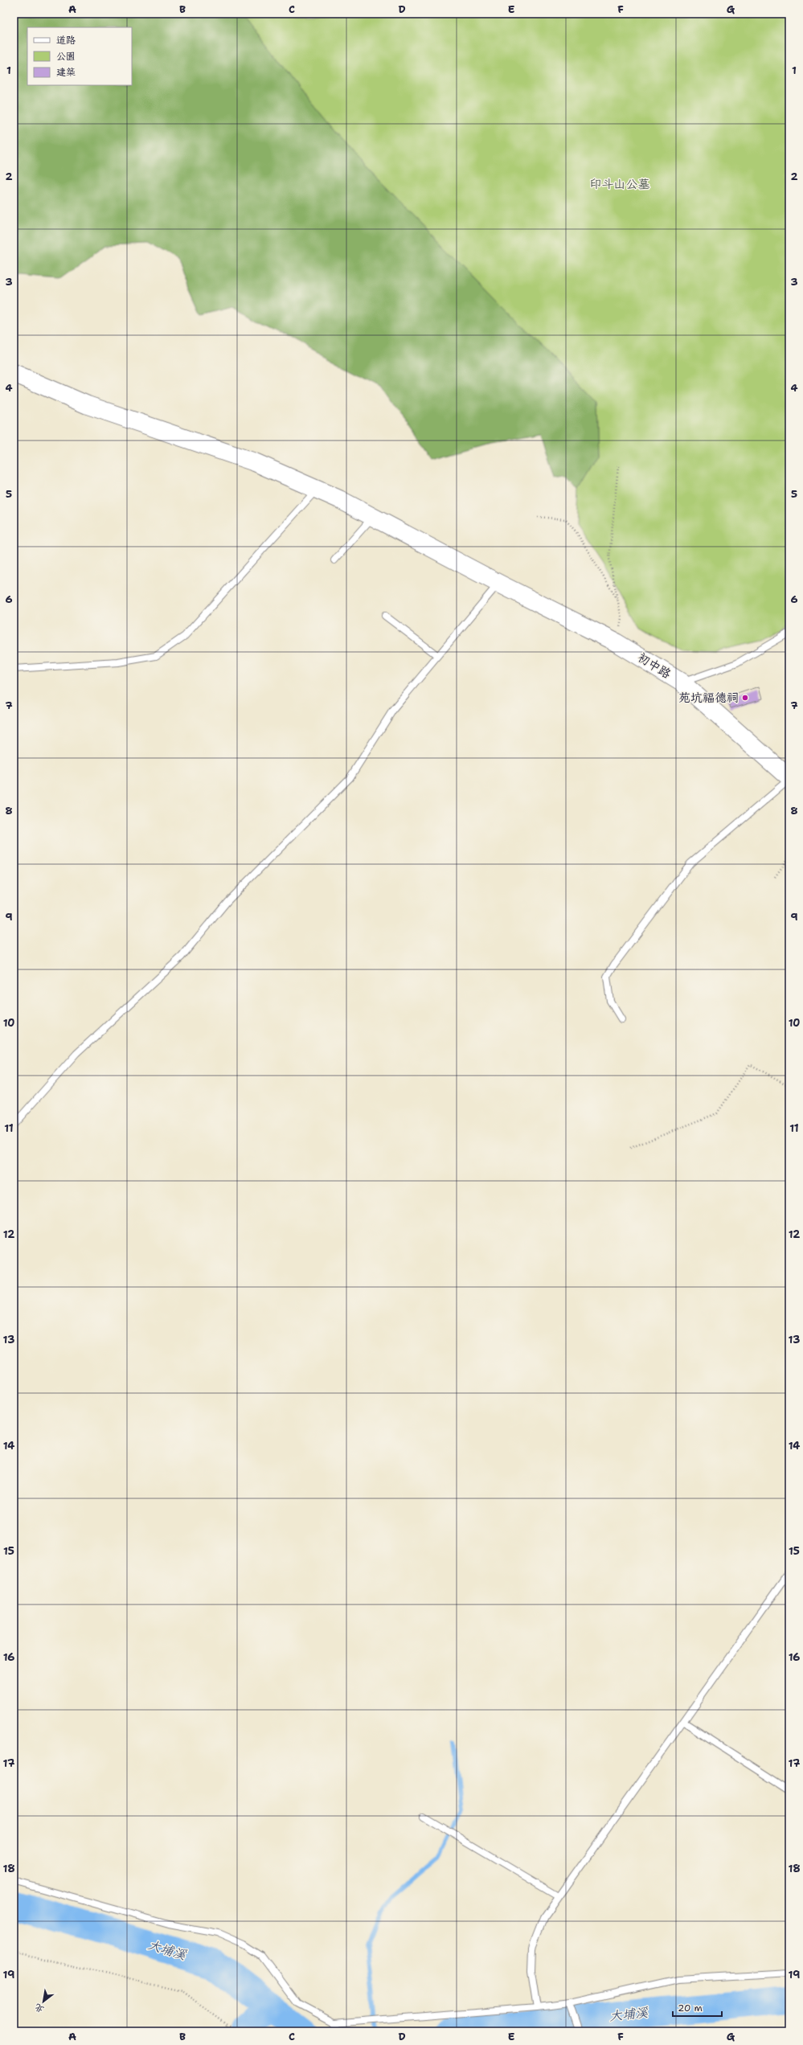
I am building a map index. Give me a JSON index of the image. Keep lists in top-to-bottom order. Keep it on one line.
{"streets":{"street":["初中路"]},"water":["大埔溪"],"parks":["印斗山公墓"],"places":["苑坑福德祠"],"legend":["道路","公園","建築"],"scale_bar":"20 m","north":"bottom left","grid":{"columns":["A","B","C","D","E","F","G"],"rows":["1","2","3","4","5","6","7","8","9","10","11","12","13","14","15","16","17","18","19"]}}
